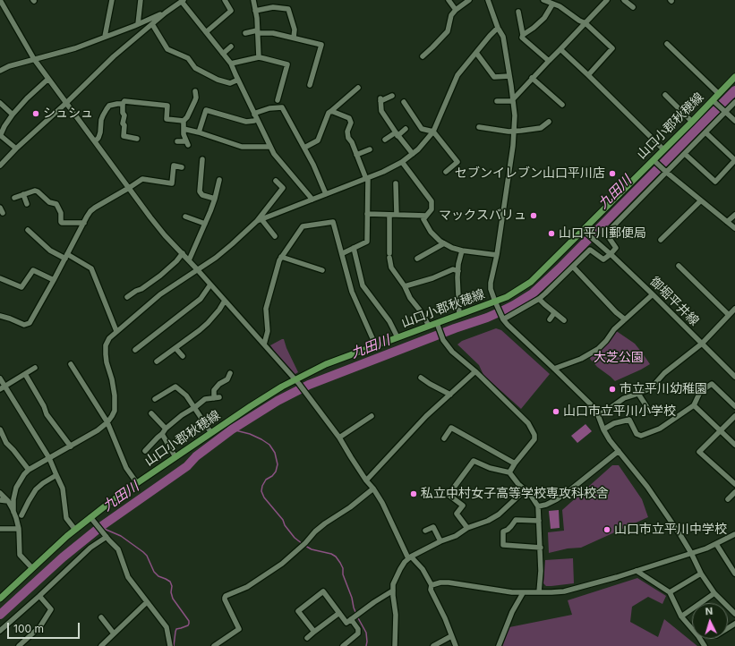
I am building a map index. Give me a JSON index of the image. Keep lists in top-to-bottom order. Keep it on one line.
{"streets":{"main road":["山口小郡秋穂線"],"street":["御堀平井線"]},"crossings":[["山口小郡秋穂線","御堀平井線"]],"water":["九田川"],"parks":["大芝公園"],"places":["シュシュ","セブンイレブン山口平川店","マックスバリュ","山口平川郵便局","市立平川幼稚園","山口市立平川小学校","私立中村女子高等学校専攻科校舎","山口市立平川中学校"],"scale_bar":"100 m","north":"top"}
